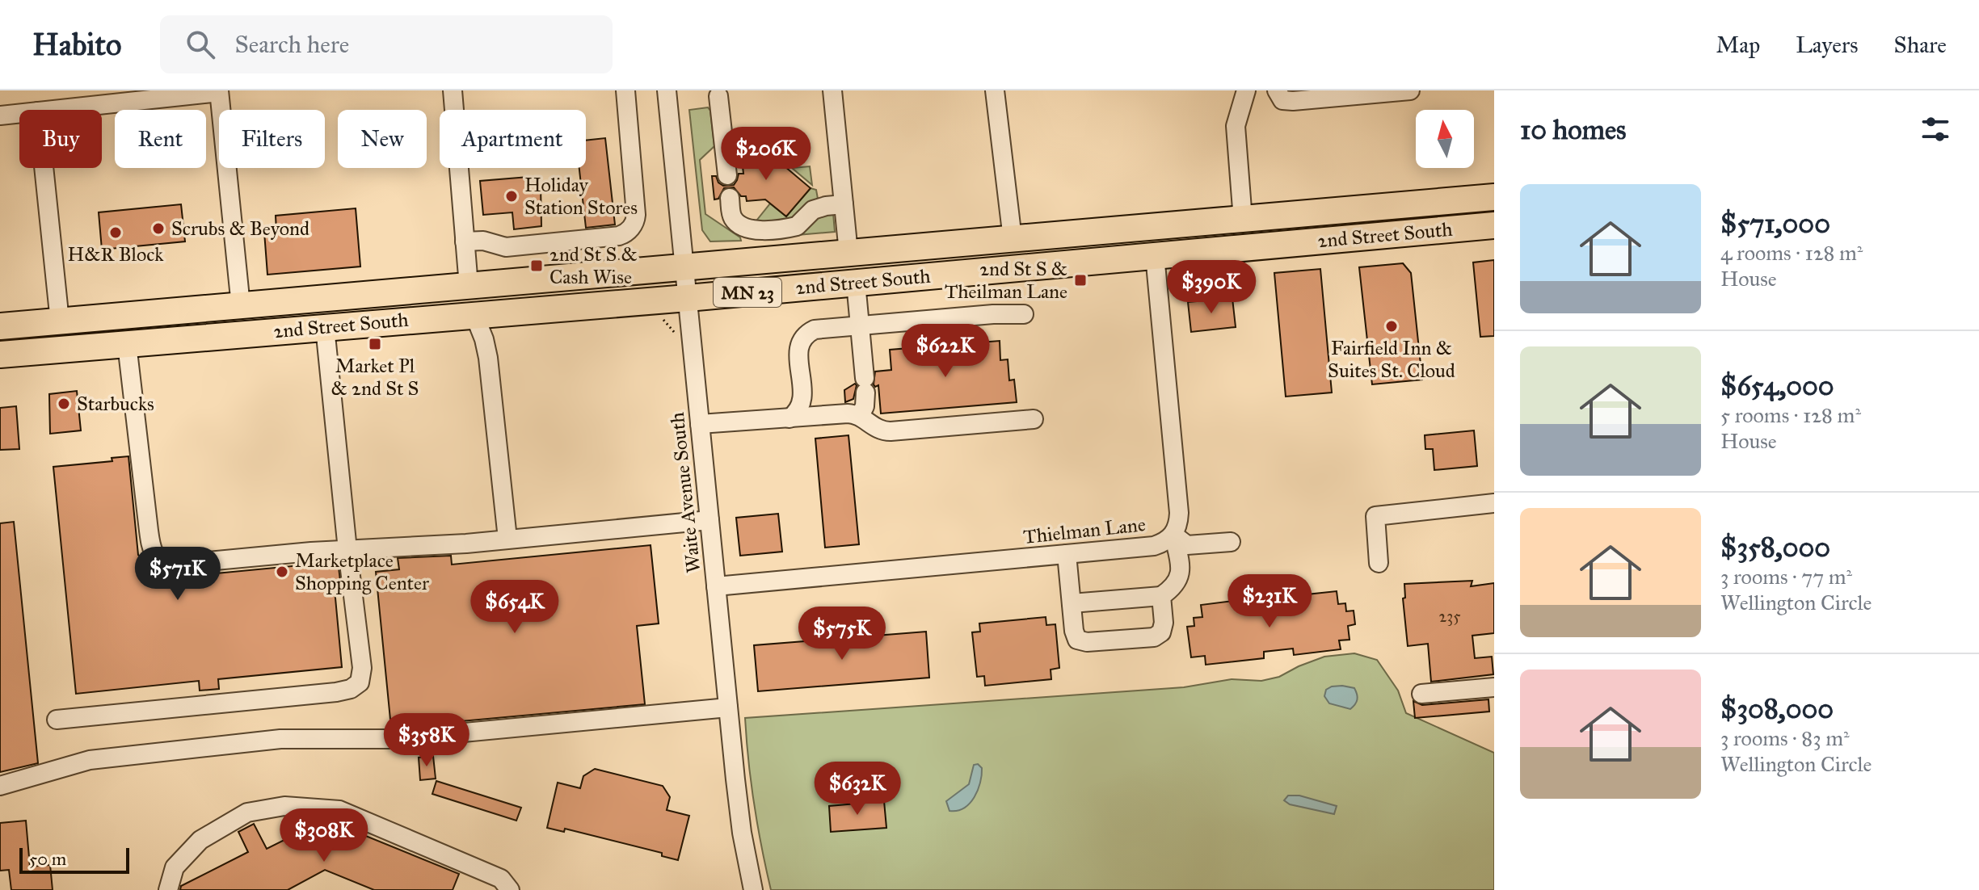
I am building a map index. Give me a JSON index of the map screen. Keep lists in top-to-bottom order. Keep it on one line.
{"streets":{"highway":["2nd Street South","MN 23"],"street":["Waite Avenue South","Thielman Lane"]},"crossings":[["2nd Street South","Waite Avenue South"],["2nd Street South","Thielman Lane"],["Waite Avenue South","Thielman Lane"]],"places":{"other":["Holiday Station Stores","Scrubs & Beyond","H&R Block","Fairfield Inn & Suites St. Cloud","Starbucks","Marketplace Shopping Center"],"transit":["2nd St S & Cash Wise","2nd St S & Theilman Lane","Market Pl & 2nd St S"]},"house_numbers":["235"],"scale_bar":"50 m","north":"top","page":{"header":"Habito","search":"Search here","nav":["Map","Layers","Share"],"heading":"10 homes","chip":["Buy","Rent","Filters","New","Apartment"],"price":["$206K","$390K","$622K","$571K","$231K","$654K","$575K","$358K","$632K","$308K"],"list":[{"name":"$571,000","note":"4 rooms · 128 m² · House"},{"name":"$654,000","note":"5 rooms · 128 m² · House"},{"name":"$358,000","note":"3 rooms · 77 m² · Wellington Circle"},{"name":"$308,000","note":"3 rooms · 83 m² · Wellington Circle"}],"scale":"50 m"}}
